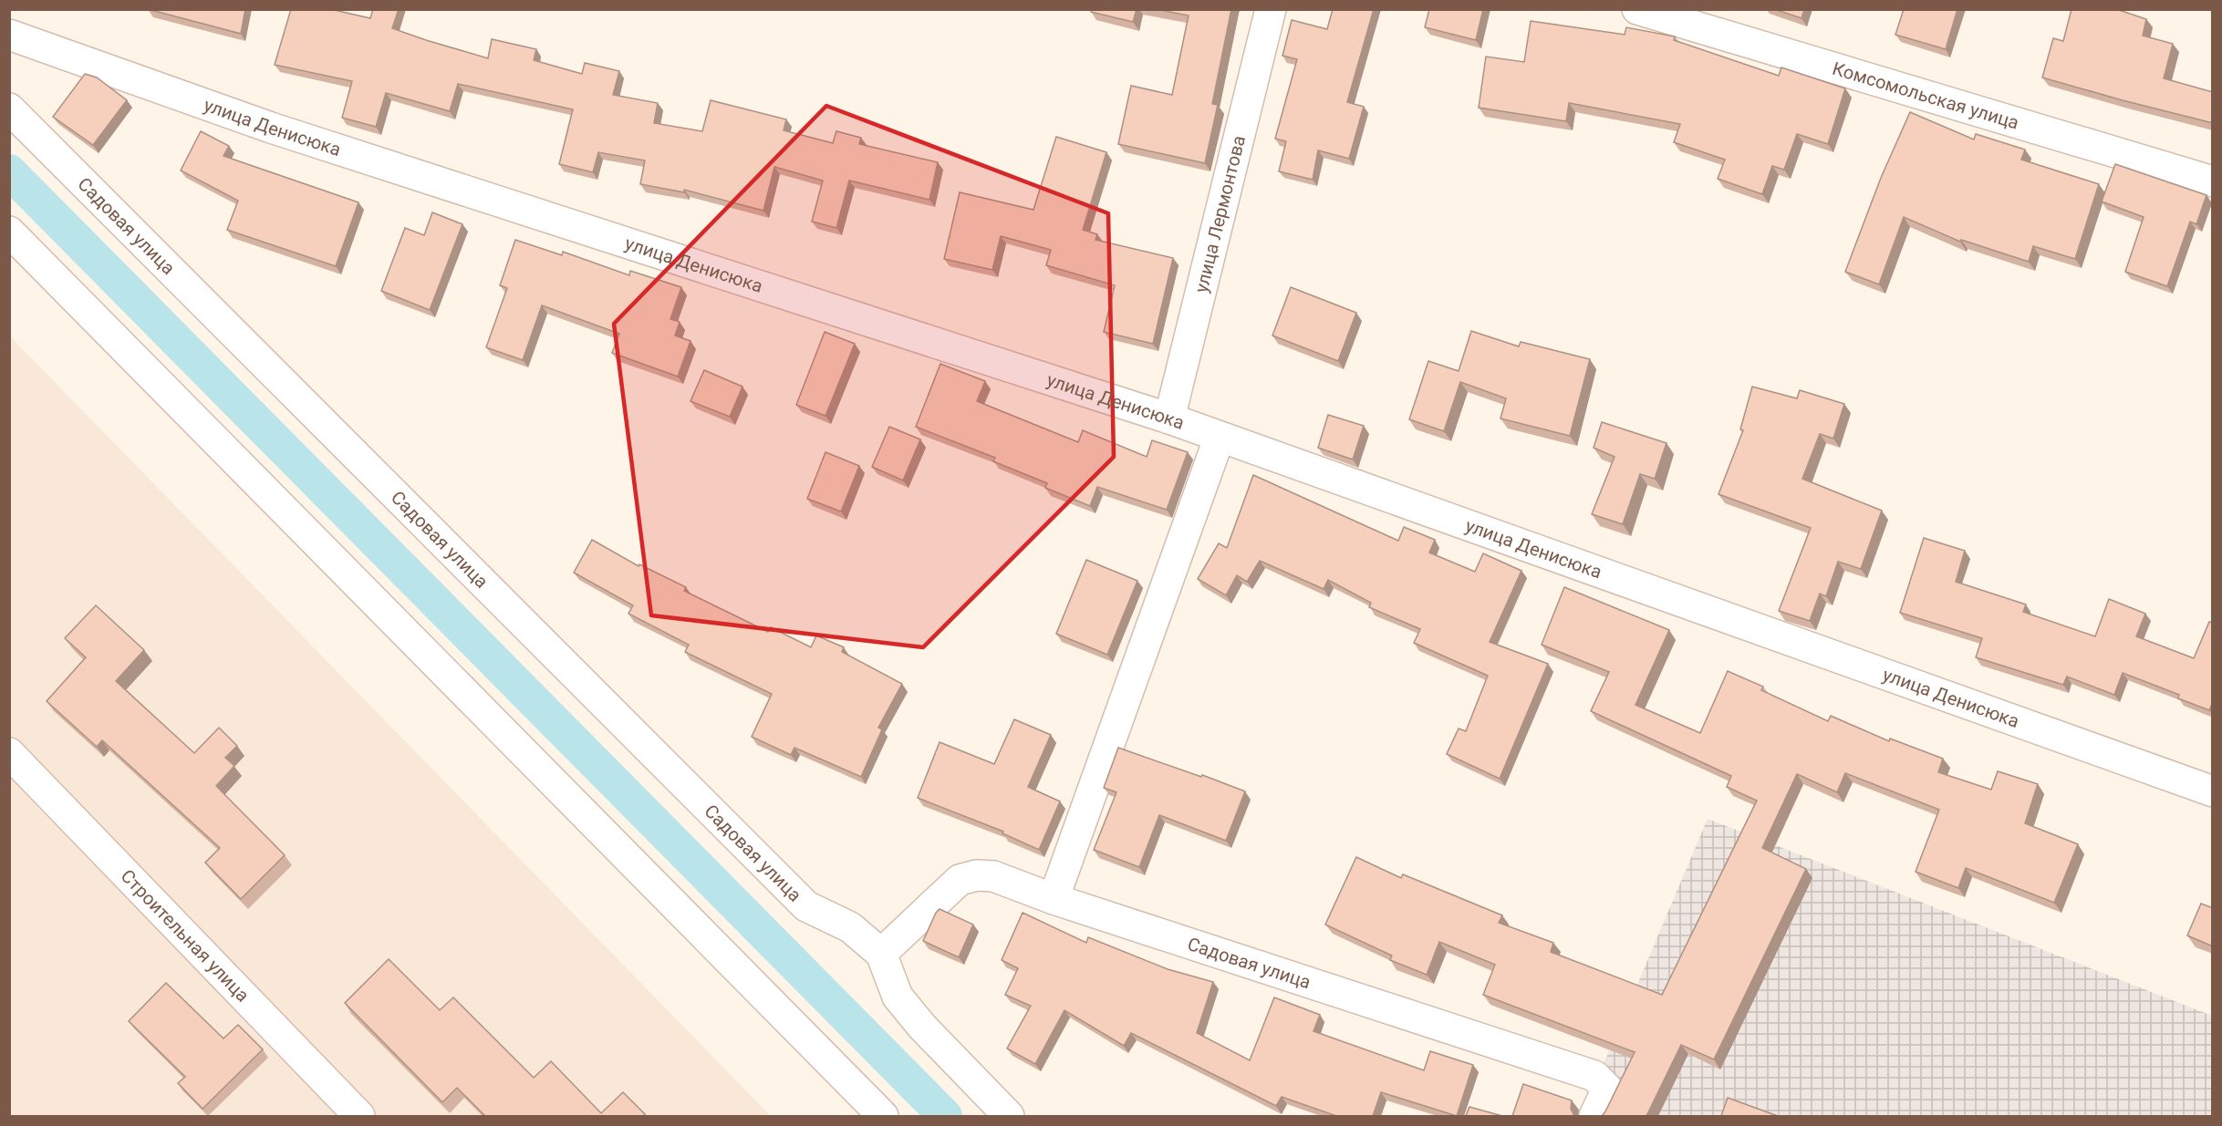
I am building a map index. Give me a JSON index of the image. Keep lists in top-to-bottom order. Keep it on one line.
{"streets":{"street":["Комсомольская улица","улица Денисюка","улица Лермонтова","Садовая улица","Строительная улица"]},"crossings":[["улица Денисюка","улица Лермонтова"]]}
